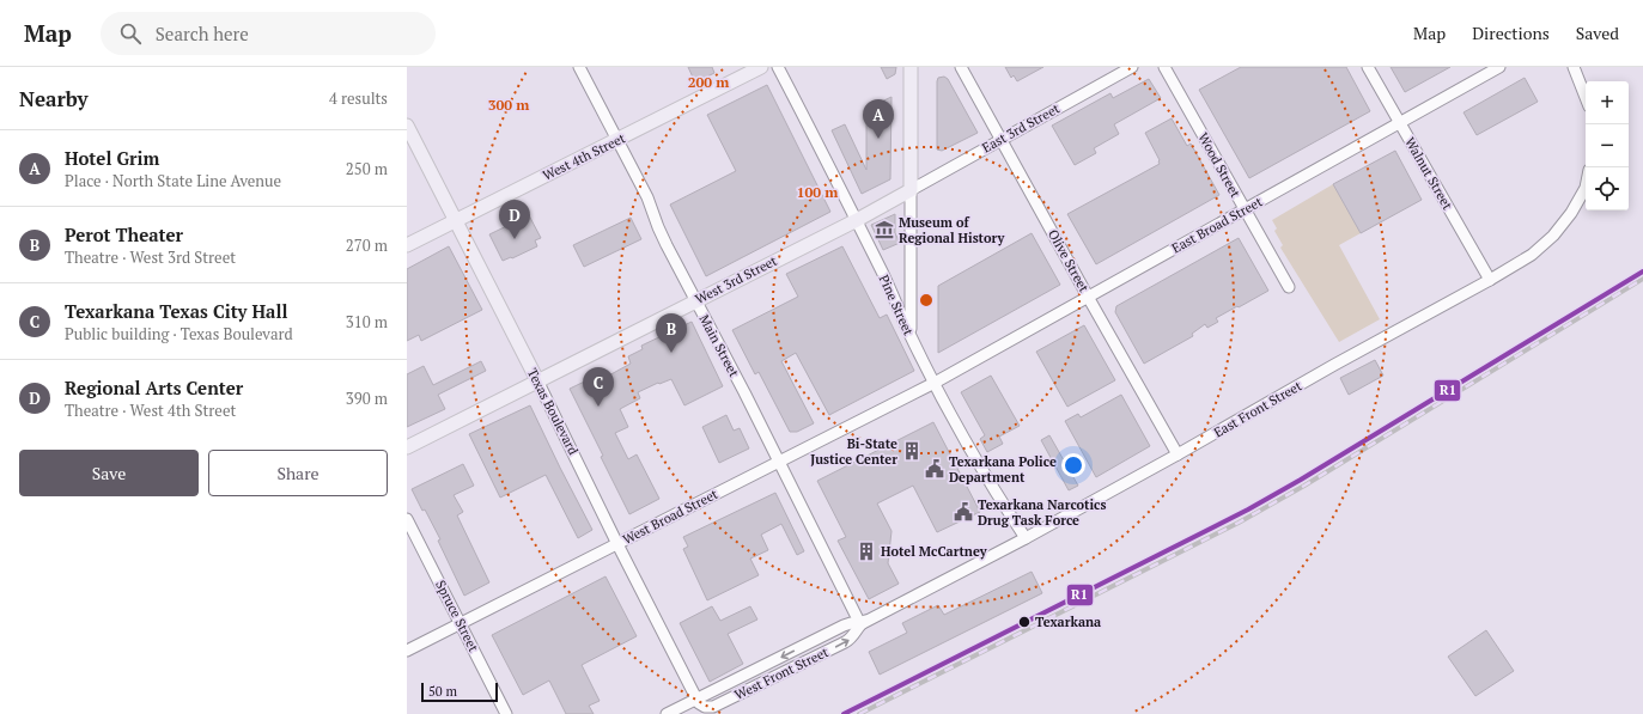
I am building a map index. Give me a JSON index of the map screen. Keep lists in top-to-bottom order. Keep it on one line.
{"streets":{"main road":["West 4th Street","West 3rd Street","Texas Boulevard"],"street":["East 3rd Street","Wood Street","Walnut Street","East Broad Street","Olive Street","Pine Street","Main Street","East Front Street","West Broad Street","Spruce Street","West Front Street"]},"crossings":[["East 3rd Street","Olive Street"],["East 3rd Street","West 3rd Street"],["West 4th Street","Main Street"],["West 4th Street","Texas Boulevard"],["Wood Street","East Broad Street"],["Walnut Street","East Broad Street"],["Walnut Street","East Front Street"],["East Broad Street","Olive Street"],["East Broad Street","Pine Street"],["East Broad Street","West Broad Street"],["Olive Street","East Front Street"],["West 3rd Street","Pine Street"],["West 3rd Street","Main Street"],["West 3rd Street","Texas Boulevard"],["Pine Street","East Front Street"],["Pine Street","West Broad Street"],["Pine Street","West Front Street"],["Main Street","West Broad Street"],["Main Street","West Front Street"],["East Front Street","West Front Street"],["Texas Boulevard","West Broad Street"],["Texas Boulevard","West Front Street"],["West Broad Street","Spruce Street"]],"places":{"museum":["Museum of Regional History"],"building":["Bi-State Justice Center","Hotel McCartney"],"public building":["Texarkana Police Department","Texarkana Narcotics Drug Task Force"],"other":["Texarkana"]},"lines":["transit line R1"],"scale_bar":"50 m","page":{"header":"Map","search":"Search here","nav":["Map","Directions","Saved"],"heading":["Nearby","4 results"],"map_buttons":["+","−"],"pins":["A","D","B","C"],"list":[{"mark":"A","name":"Hotel Grim","note":"Place · North State Line Avenue","value":"250 m"},{"mark":"B","name":"Perot Theater","note":"Theatre · West 3rd Street","value":"270 m"},{"mark":"C","name":"Texarkana Texas City Hall","note":"Public building · Texas Boulevard","value":"310 m"},{"mark":"D","name":"Regional Arts Center","note":"Theatre · West 4th Street","value":"390 m"}],"buttons":["Save","Share"],"scale":"50 m"},"rings":["200 m","300 m","100 m"]}
